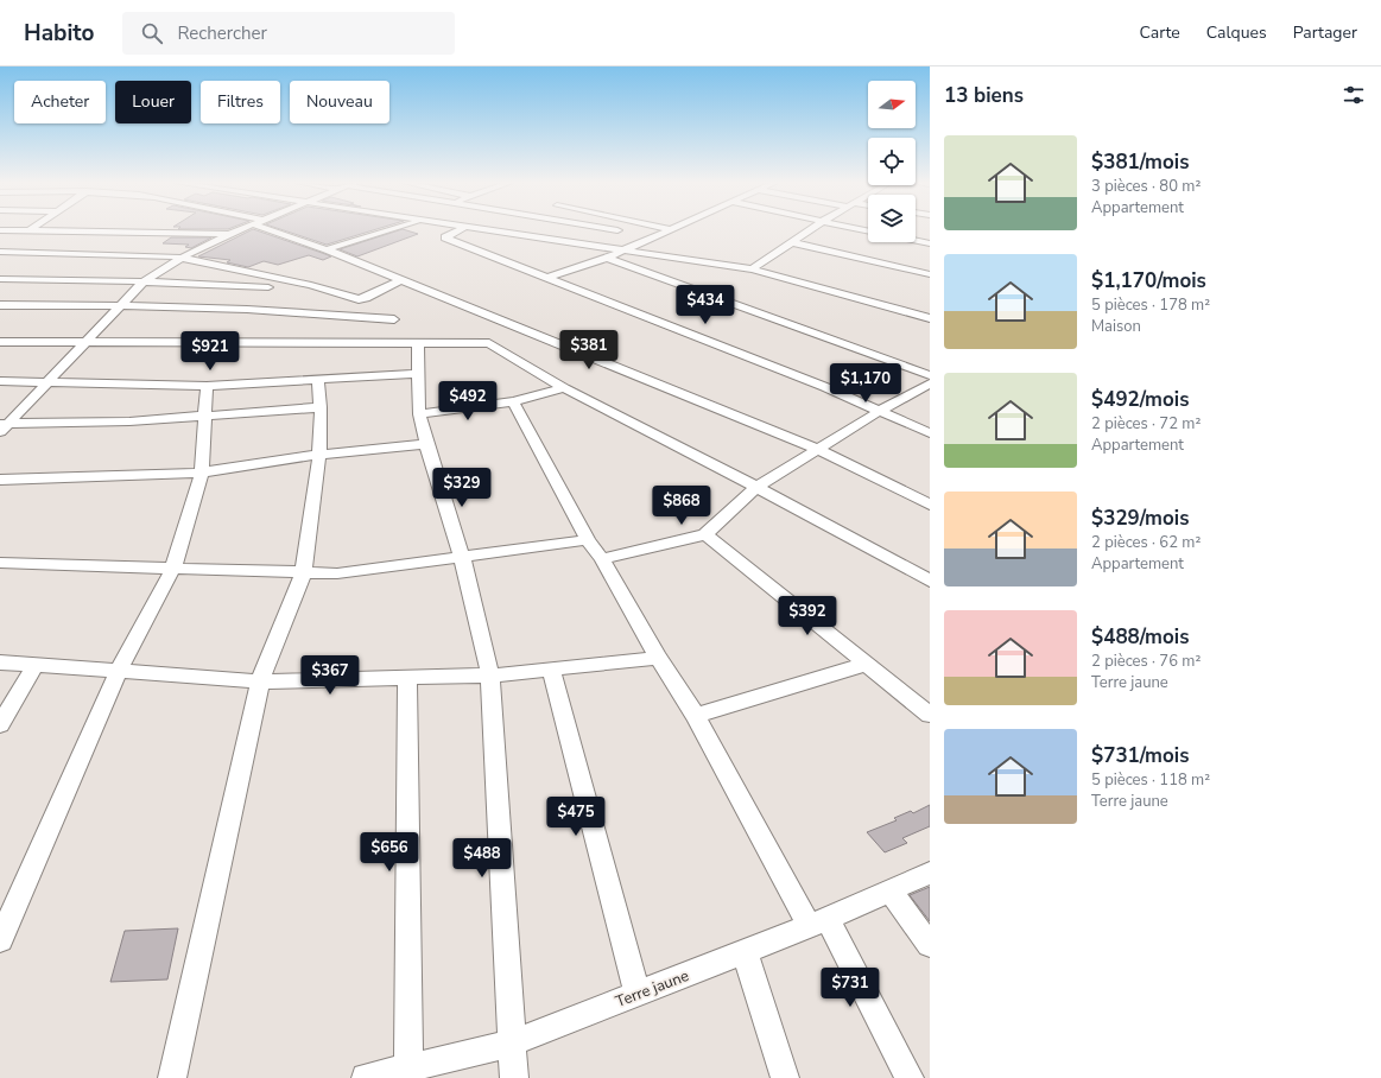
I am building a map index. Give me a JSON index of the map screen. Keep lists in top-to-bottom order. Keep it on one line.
{"streets":{"street":["Terre jaune"]},"north":"right","page":{"header":"Habito","search":"Rechercher","nav":["Carte","Calques","Partager"],"heading":"13 biens","chip":["Acheter","Louer","Filtres","Nouveau"],"list":[{"name":"$381/mois","note":"3 pièces · 80 m² · Appartement"},{"name":"$1,170/mois","note":"5 pièces · 178 m² · Maison"},{"name":"$492/mois","note":"2 pièces · 72 m² · Appartement"},{"name":"$329/mois","note":"2 pièces · 62 m² · Appartement"},{"name":"$488/mois","note":"2 pièces · 76 m² · Terre jaune"},{"name":"$731/mois","note":"5 pièces · 118 m² · Terre jaune"}],"price":["$434","$381","$921","$1,170","$492","$329","$868","$392","$367","$475","$656","$488","$731"]}}
